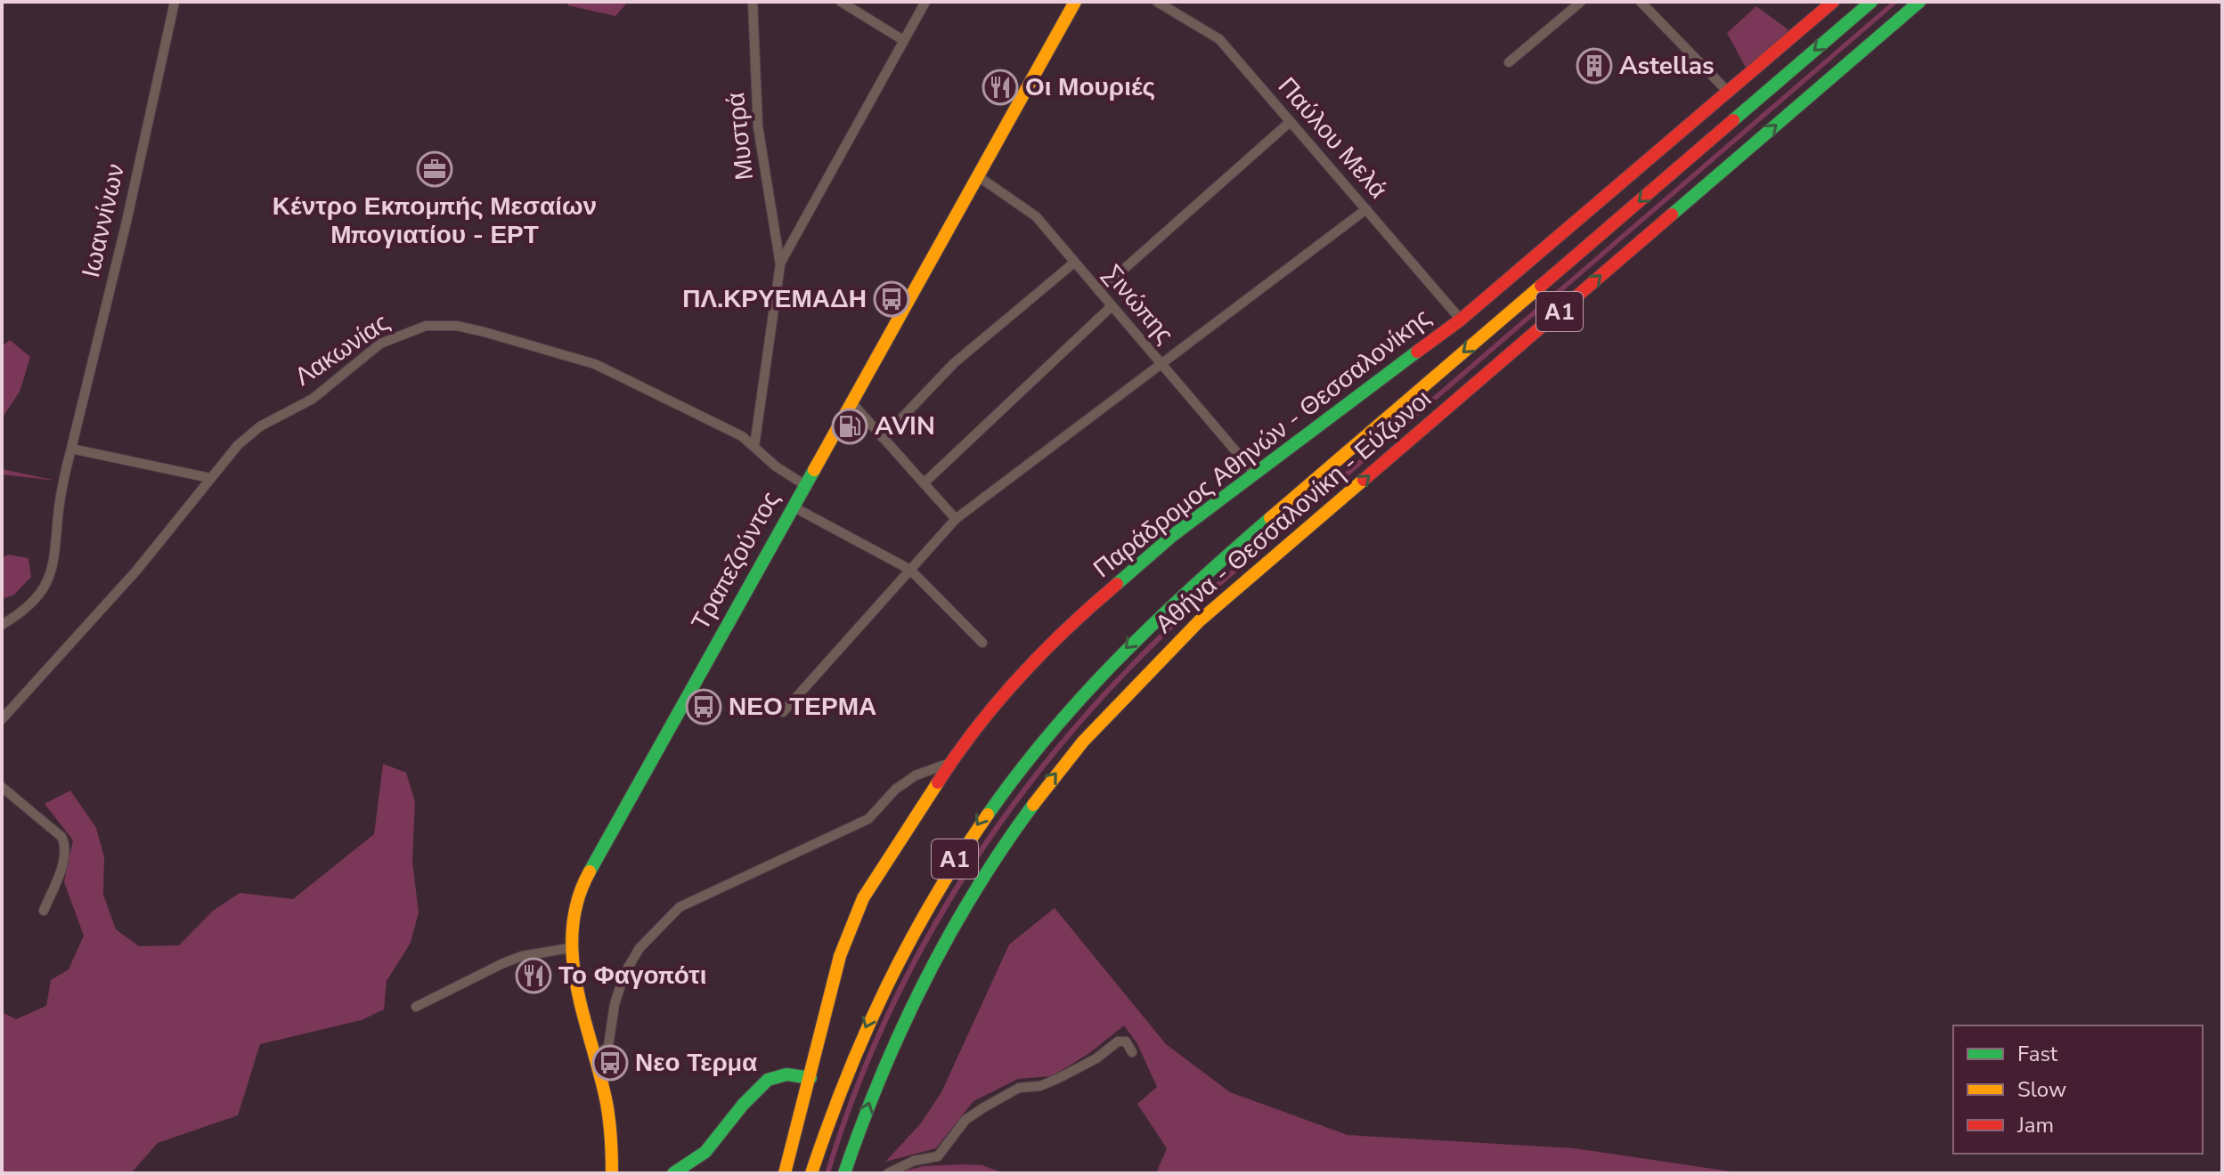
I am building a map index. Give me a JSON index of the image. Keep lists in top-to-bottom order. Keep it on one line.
{"streets":{"main road":["Α1","Παράδρομος Αθηνών - Θεσσαλονίκης","Αθήνα - Θεσσαλονίκη - Εύζωνοι","Τραπεζούντος"],"street":["Μυστρά","Παύλου Μελά","Ιωαννίνων","Σινώπης","Λακωνίας"]},"crossings":[["Παύλου Μελά","Παράδρομος Αθηνών - Θεσσαλονίκης"],["Σινώπης","Παράδρομος Αθηνών - Θεσσαλονίκης"],["Σινώπης","Τραπεζούντος"],["Λακωνίας","Τραπεζούντος"]],"places":{"building":["Astellas"],"restaurant":["Οι Μουριές","Το Φαγοπότι"],"office":["Κέντρο Εκπομπής Μεσαίων Μπογιατίου - ΕΡΤ"],"bus stop":["ΠΛ.ΚΡΥΕΜΑΔΗ","ΝΕΟ ΤΕΡΜΑ","Νεο Τερμα"],"fuel station":["AVIN"]},"legend":["Fast","Slow","Jam"]}
